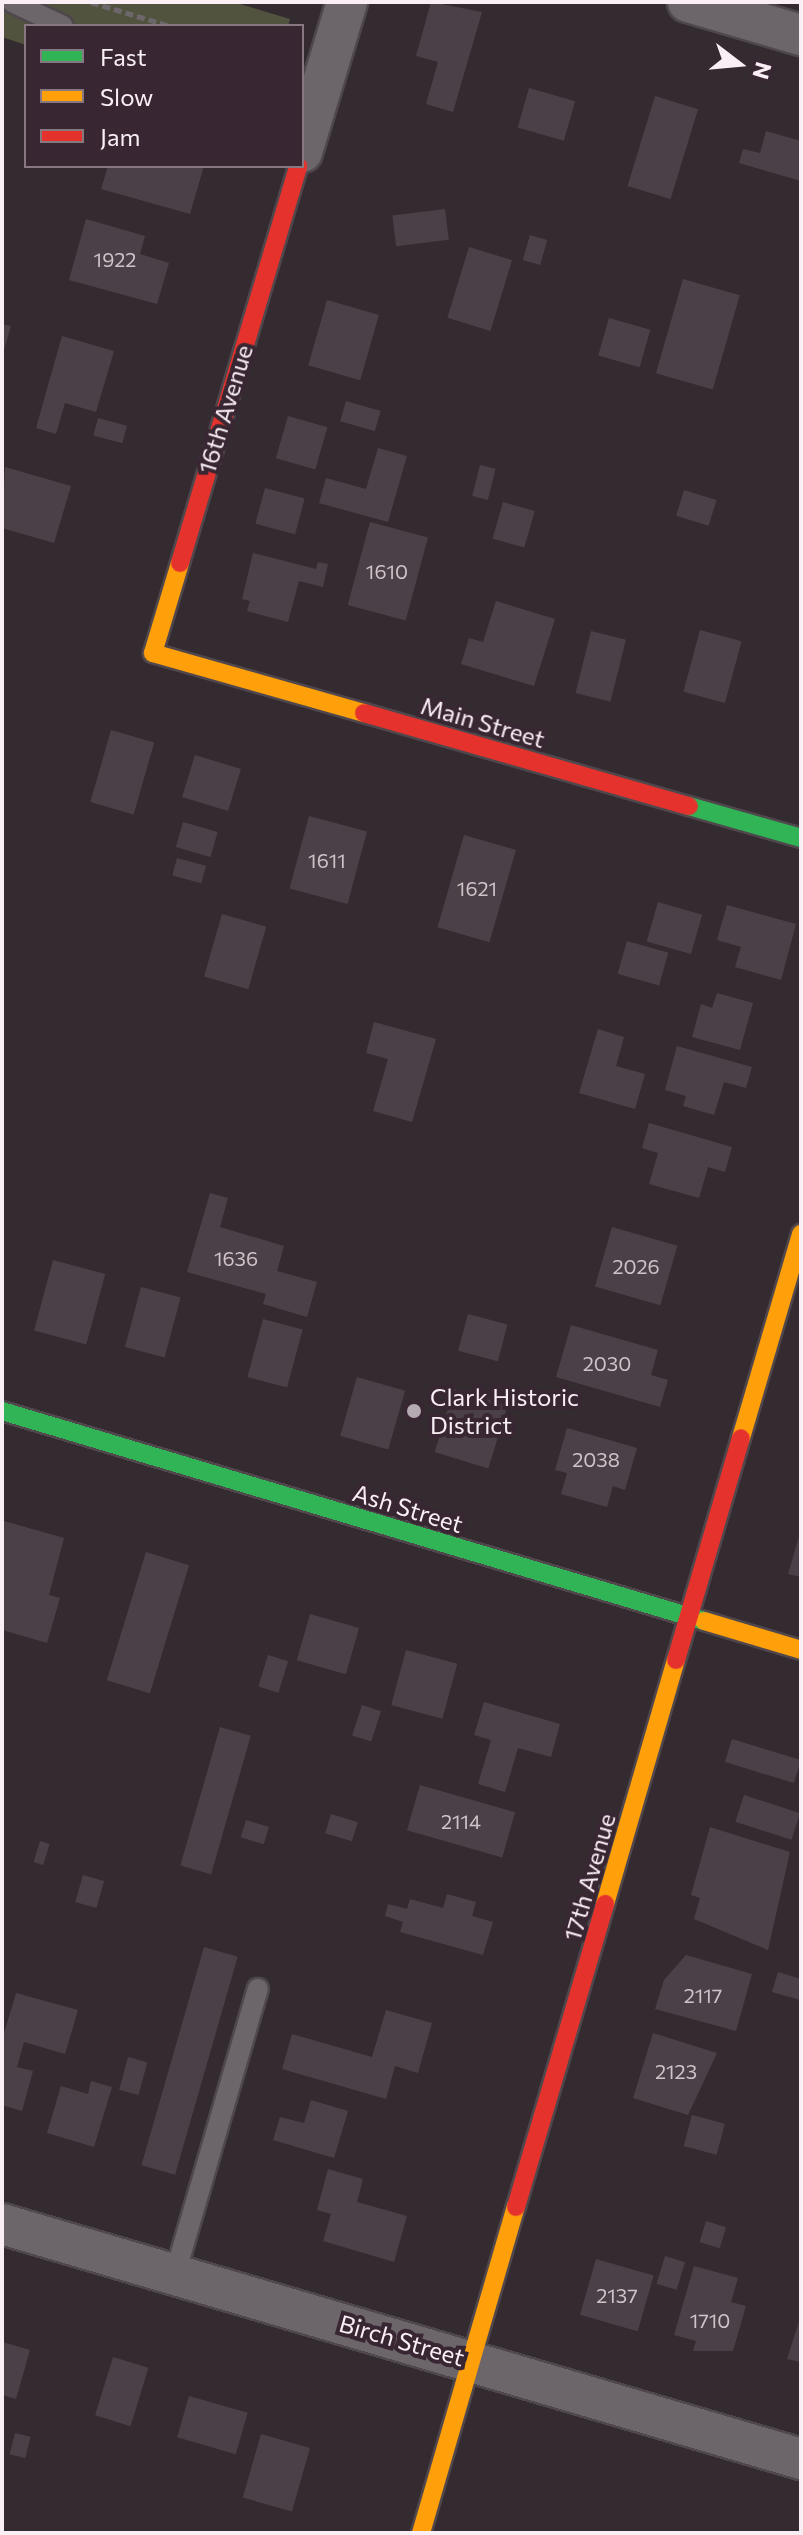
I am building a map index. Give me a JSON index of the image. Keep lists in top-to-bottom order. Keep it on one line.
{"streets":{"street":["16th Avenue","Main Street","Ash Street","17th Avenue","Birch Street"]},"crossings":[["16th Avenue","Main Street"],["Ash Street","17th Avenue"],["17th Avenue","Birch Street"]],"places":["Clark Historic District"],"house_numbers":["1922","1610","1611","1621","1636","2026","2030","2038","2114","2117","2123","2137","1710"],"legend":["Fast","Slow","Jam"],"north":"right"}
